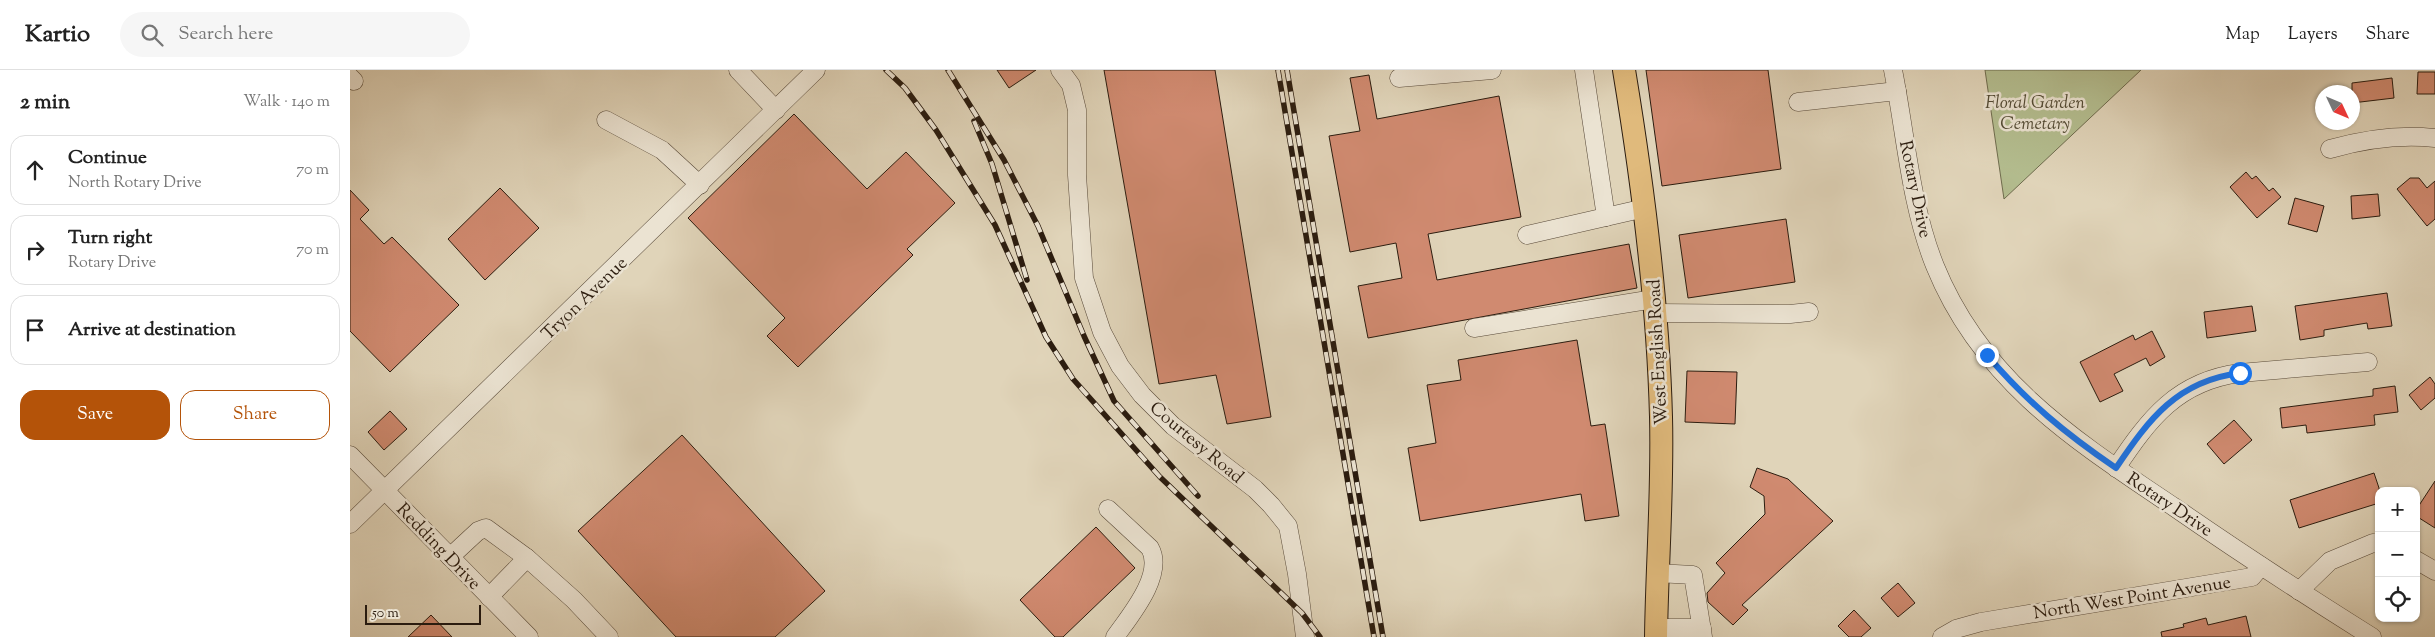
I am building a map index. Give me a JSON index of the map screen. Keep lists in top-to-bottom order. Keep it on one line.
{"streets":{"main road":["West English Road"],"street":["Rotary Drive","Tryon Avenue","Courtesy Road","Redding Drive","North West Point Avenue"]},"crossings":[["Rotary Drive","North West Point Avenue"],["Tryon Avenue","Redding Drive"]],"parks":["Floral Garden Cemetary"],"scale_bar":"50 m","north":"bottom right","page":{"header":"Kartio","search":"Search here","nav":["Map","Layers","Share"],"heading":["2 min","Walk · 140 m"],"list":[["Continue","North Rotary Drive","70 m"],["Turn right","Rotary Drive","70 m"],"Arrive at destination"],"buttons":["Save","Share"],"map_buttons":["+","−"],"scale":"50 m"}}
